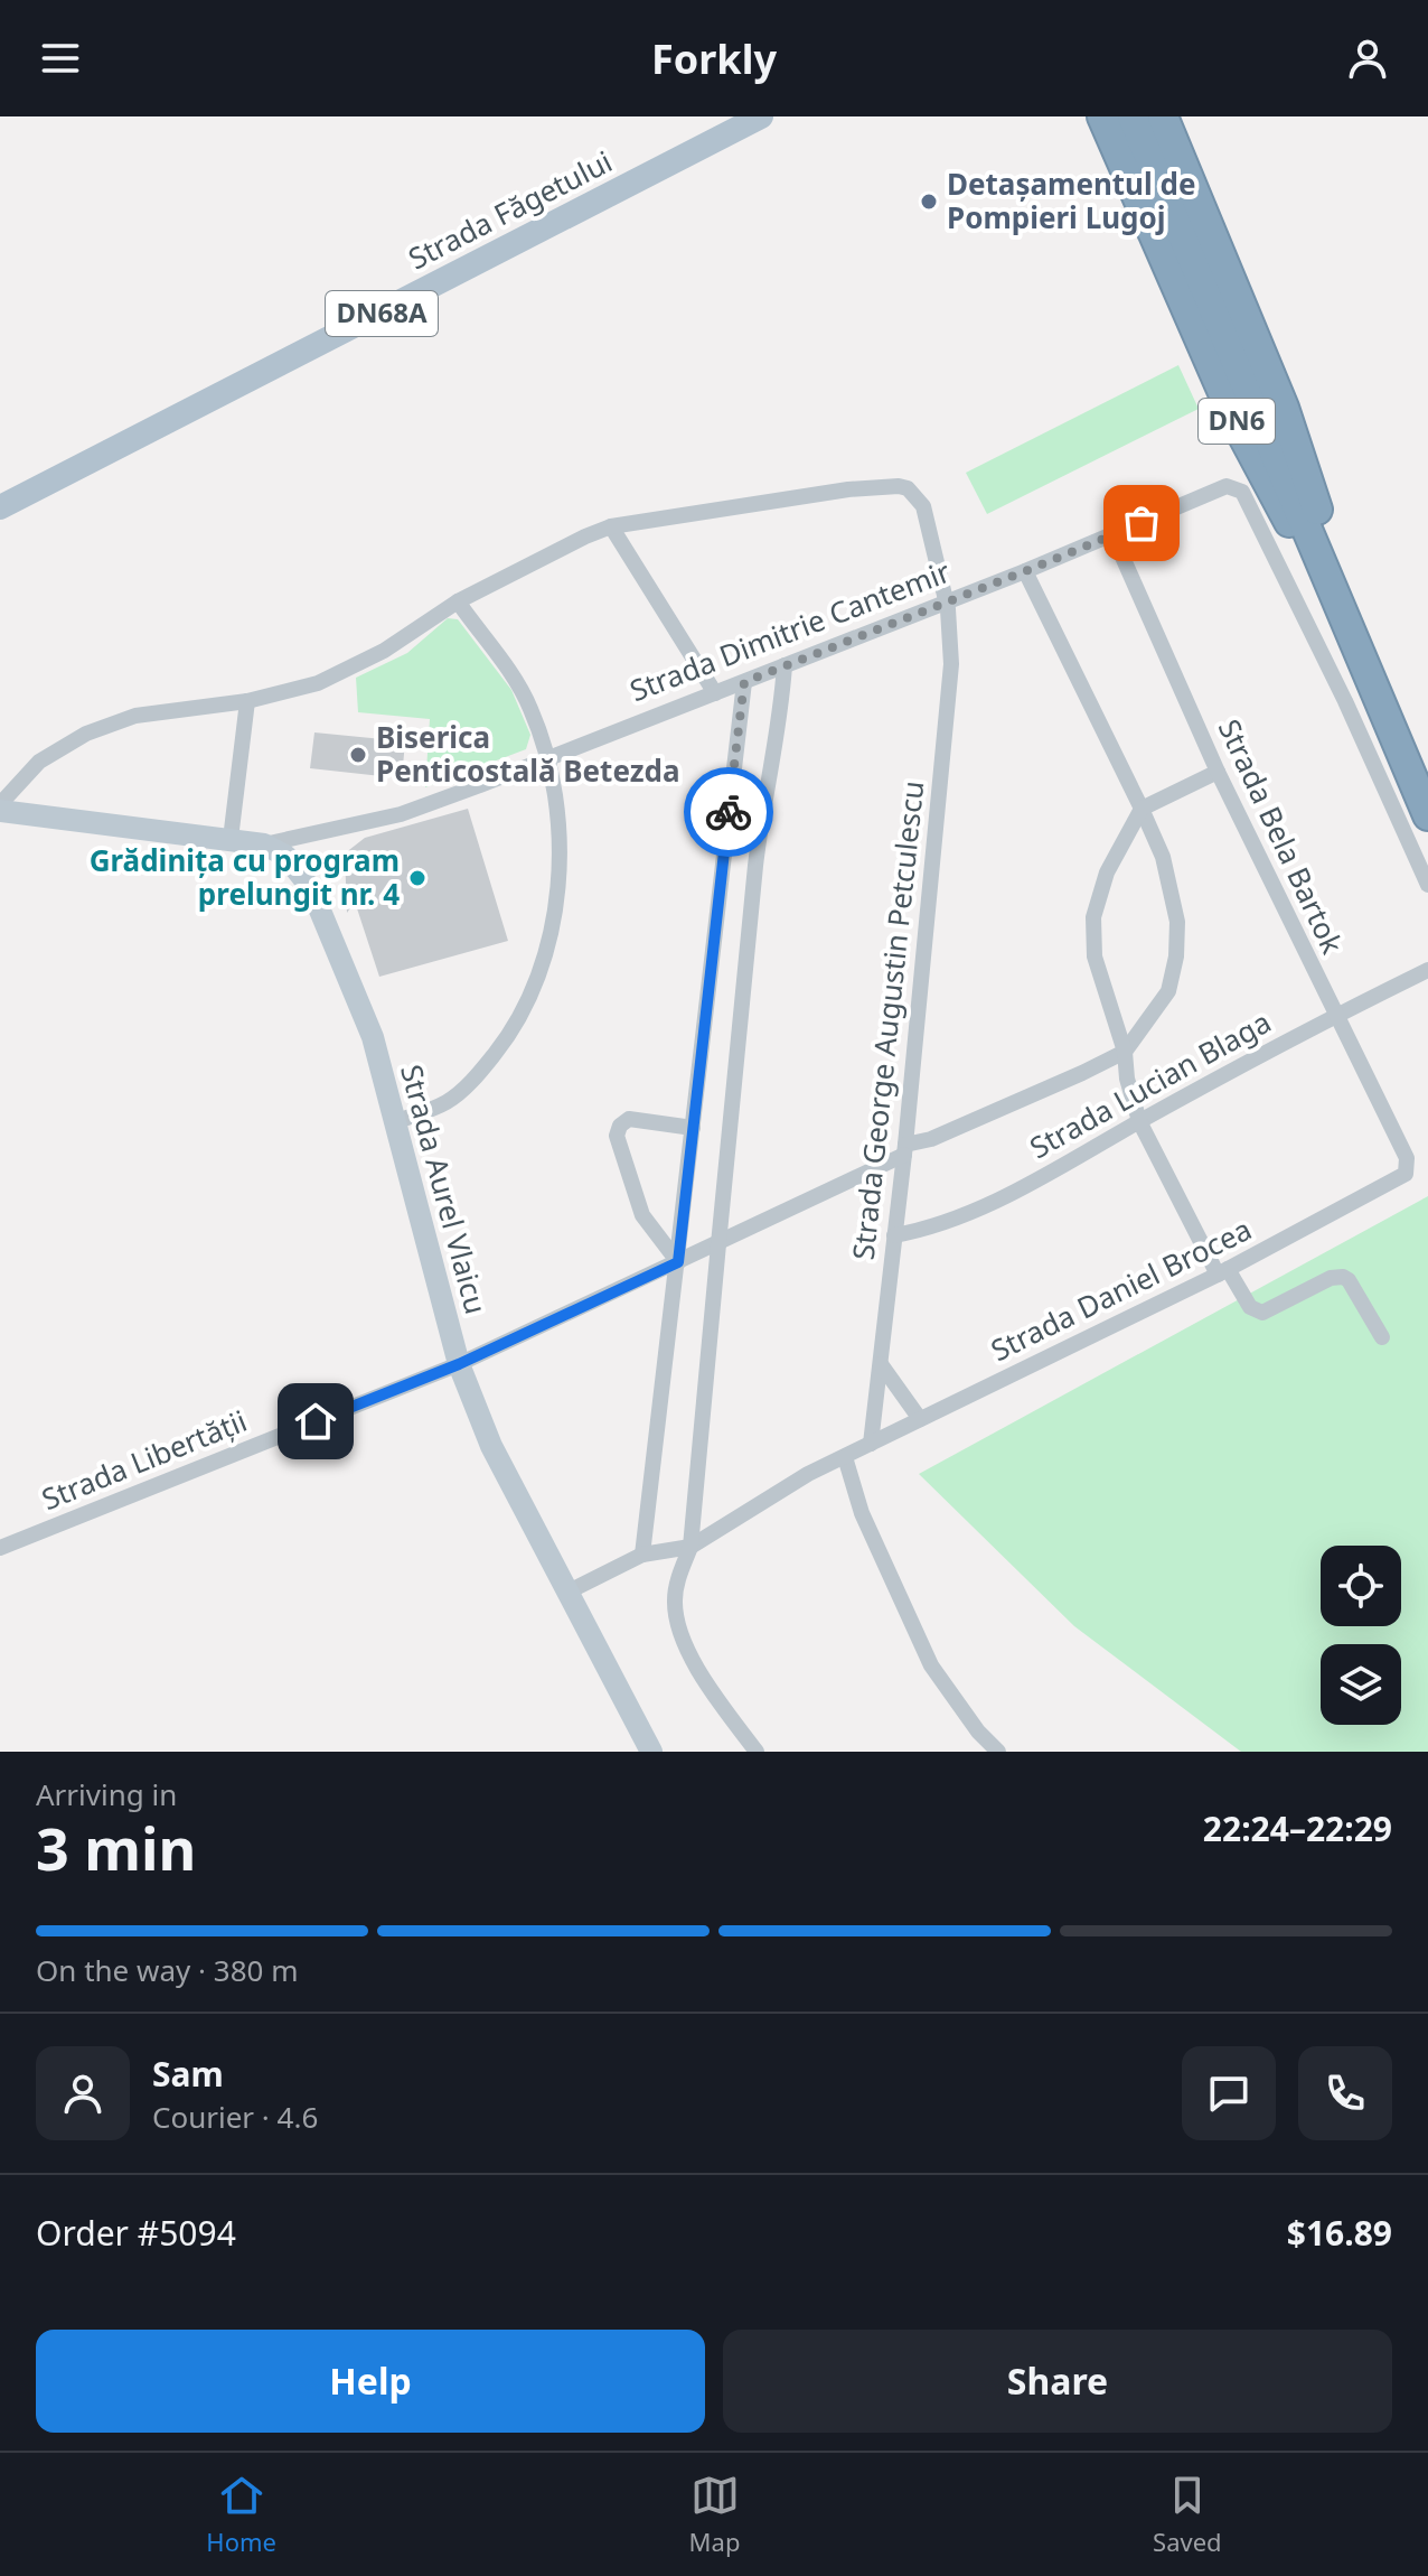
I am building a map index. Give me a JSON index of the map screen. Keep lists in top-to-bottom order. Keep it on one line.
{"streets":{"highway":["DN6"],"main road":["Strada Făgetului","DN68A"],"street":["Strada Dimitrie Cantemir","Strada Bela Bartok","Strada George Augustin Petculescu","Strada Lucian Blaga","Strada Aurel Vlaicu","Strada Daniel Brocea","Strada Libertății"]},"crossings":[["Strada Dimitrie Cantemir","Strada Bela Bartok"],["Strada Dimitrie Cantemir","Strada George Augustin Petculescu"],["Strada Dimitrie Cantemir","Strada Aurel Vlaicu"],["Strada Bela Bartok","Strada Lucian Blaga"],["Strada Bela Bartok","Strada Daniel Brocea"],["Strada George Augustin Petculescu","Strada Lucian Blaga"],["Strada George Augustin Petculescu","Strada Daniel Brocea"],["Strada George Augustin Petculescu","Strada Libertății"],["Strada Aurel Vlaicu","Strada Libertății"]],"places":["Detașamentul de Pompieri Lugoj","Biserica Penticostală Betezda","Grădinița cu program prelungit nr. 4"],"page":{"header":"Forkly","heading":["3 min","Arriving in","22:24–22:29"],"panel":["Sam","Courier · 4.6","Order #5094","$16.89"],"bar":"On the way · 380 m","buttons":["Help","Share"],"tabs":["Home","Map","Saved"]}}
